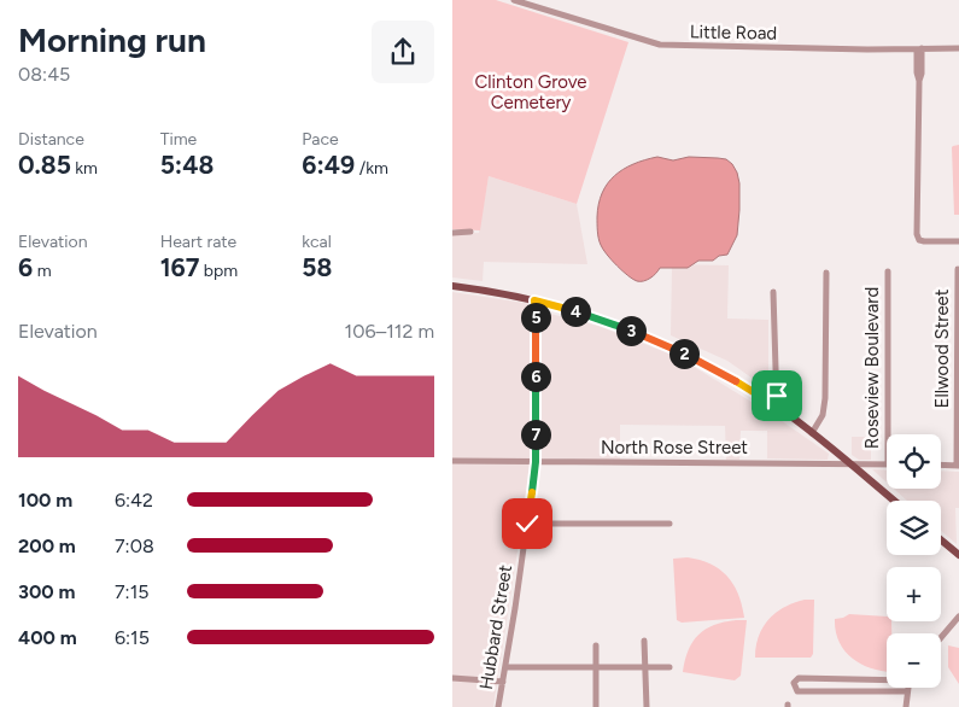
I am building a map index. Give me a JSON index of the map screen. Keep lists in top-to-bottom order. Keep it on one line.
{"streets":{"street":["Little Road","Ellwood Street","Roseview Boulevard","North Rose Street","Hubbard Street"]},"crossings":[["North Rose Street","Hubbard Street"]],"parks":["Clinton Grove Cemetery"],"page":{"heading":["Morning run","08:45"],"stats":[["Distance","0.85 km"],["Time","5:48"],["Pace","6:49 /km"],["Elevation","6 m"],["Heart rate","167 bpm"],["kcal","58"]],"pins":["4","5","3","2","6","7"],"chart":["Elevation","106–112 m"],"map_buttons":["+","−"],"list":[{"name":"100 m","note":"6:42"},{"name":"200 m","note":"7:08"},{"name":"300 m","note":"7:15"},{"name":"400 m","note":"6:15"}]}}
